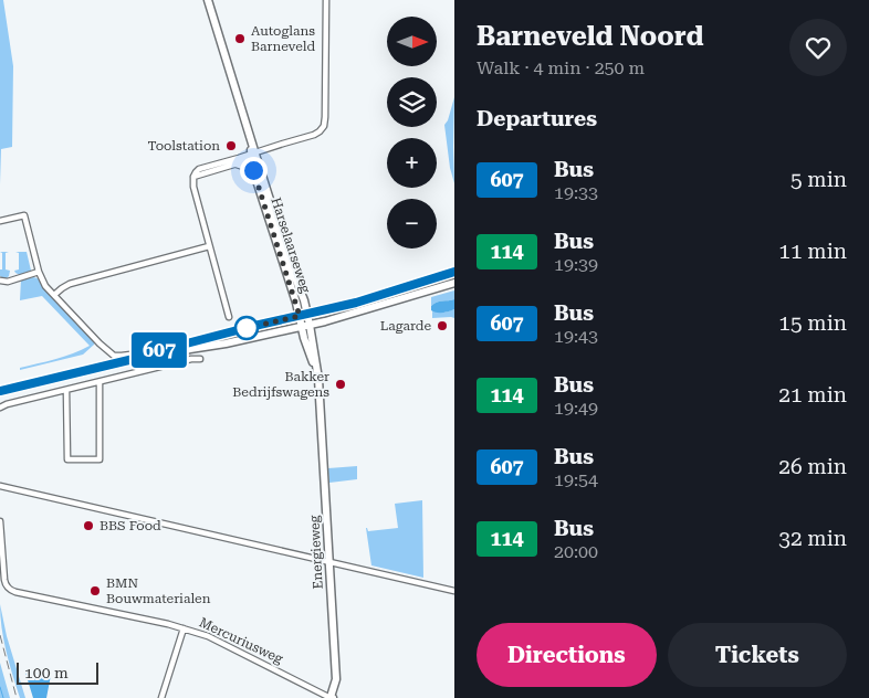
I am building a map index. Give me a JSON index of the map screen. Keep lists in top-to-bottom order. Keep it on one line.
{"streets":{"street":["Harselaarseweg","Energieweg","Mercuriusweg"]},"crossings":[["Harselaarseweg","Energieweg"],["Energieweg","Mercuriusweg"]],"places":["Autoglans Barneveld","Toolstation","Lagarde","Bakker Bedrijfswagens","BBS Food","BMN Bouwmaterialen"],"lines":["bus line 607"],"scale_bar":"100 m","north":"right","page":{"on_map":"607","heading":[["Barneveld Noord","Walk · 4 min · 250 m"],"Departures"],"map_buttons":["+","−"],"list":[{"mark":"607","name":"Bus","note":"19:33","value":"5 min"},{"mark":"114","name":"Bus","note":"19:39","value":"11 min"},{"mark":"607","name":"Bus","note":"19:43","value":"15 min"},{"mark":"114","name":"Bus","note":"19:49","value":"21 min"},{"mark":"607","name":"Bus","note":"19:54","value":"26 min"},{"mark":"114","name":"Bus","note":"20:00","value":"32 min"}],"buttons":["Directions","Tickets"],"scale":"100 m"}}
